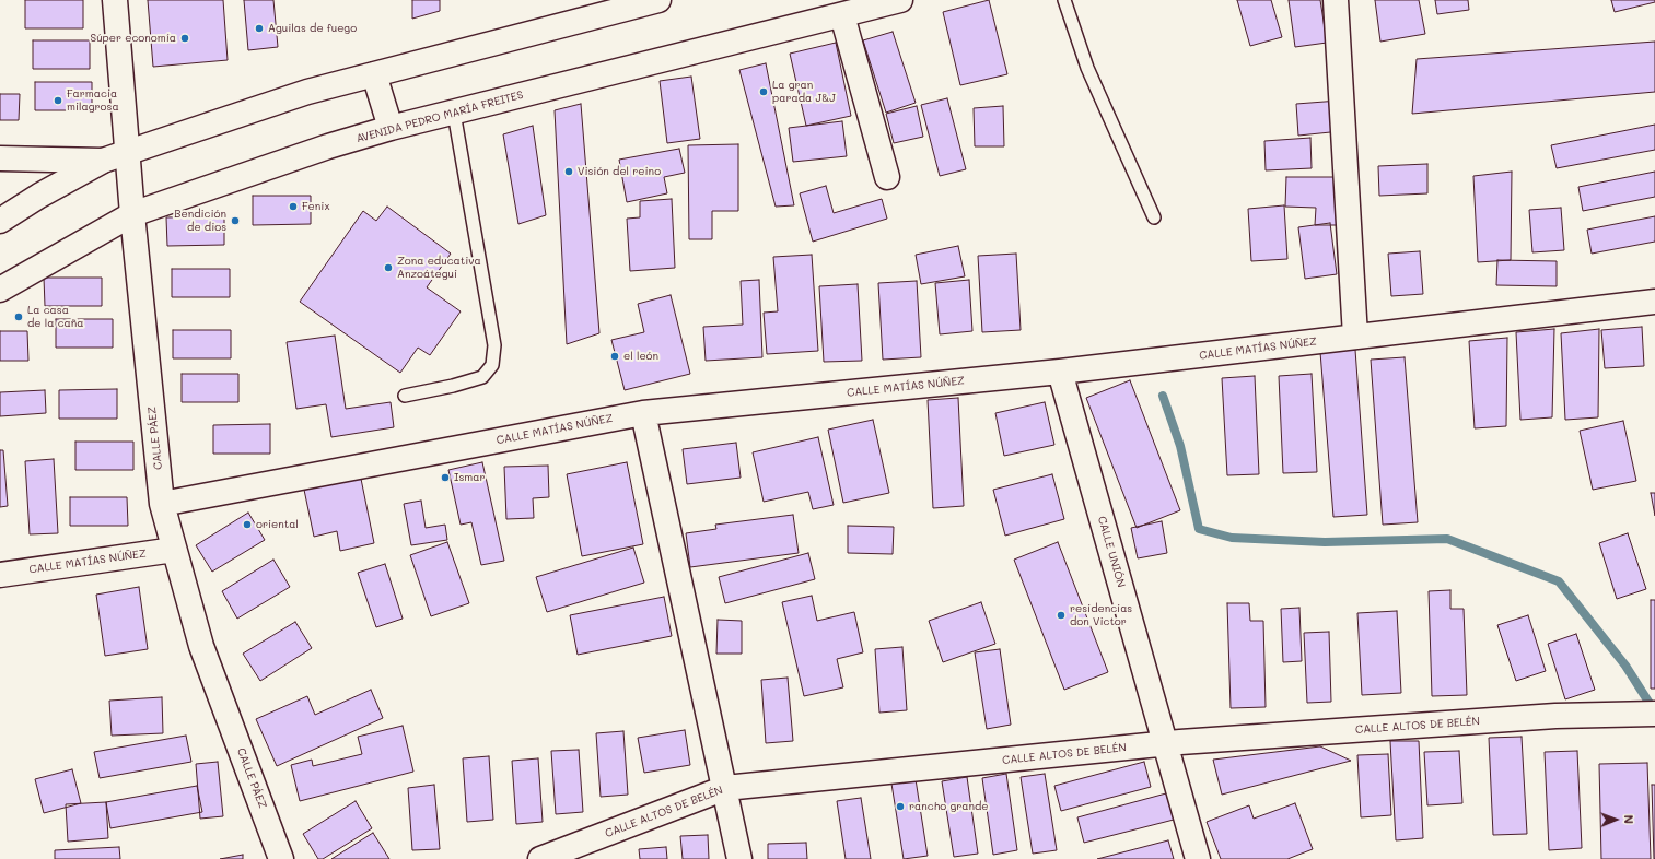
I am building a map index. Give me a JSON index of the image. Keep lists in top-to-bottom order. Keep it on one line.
{"streets":{"street":["AVENIDA PEDRO MARÍA FREITES","CALLE MATÍAS NÚÑEZ","CALLE PÁEZ","CALLE UNIÓN","CALLE ALTOS DE BELÉN"]},"crossings":[["AVENIDA PEDRO MARÍA FREITES","CALLE PÁEZ"],["CALLE MATÍAS NÚÑEZ","CALLE PÁEZ"],["CALLE MATÍAS NÚÑEZ","CALLE UNIÓN"],["CALLE UNIÓN","CALLE ALTOS DE BELÉN"]],"places":["Aguilas de fuego","Súper economía","La gran parada J&J","Farmacia milagrosa","Visión del reino","Fenix","Bendición de dios","Zona educativa Anzoátegui","La casa de la caña","el león","Ismar","oriental","residencias don Victor","rancho grande"],"north":"right"}
